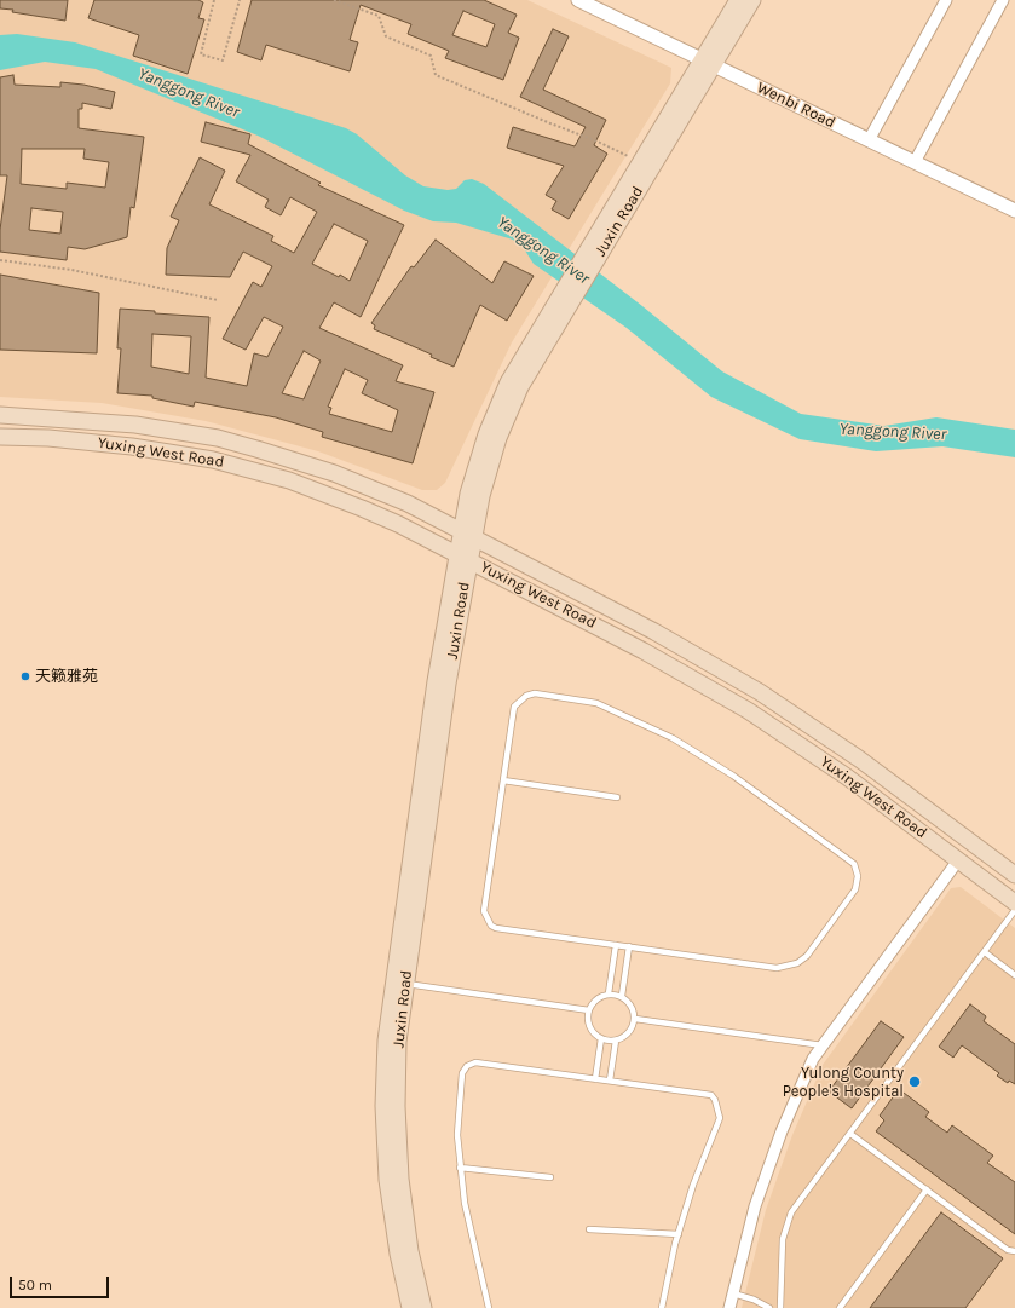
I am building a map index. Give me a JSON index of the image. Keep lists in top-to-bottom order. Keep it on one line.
{"streets":{"main road":["Juxin Road","Yuxing West Road"],"street":["Wenbi Road"]},"crossings":[["Wenbi Road","Juxin Road"],["Juxin Road","Yuxing West Road"]],"water":["Yanggong River"],"places":["天籁雅苑","Yulong County People's Hospital"],"scale_bar":"50 m"}
